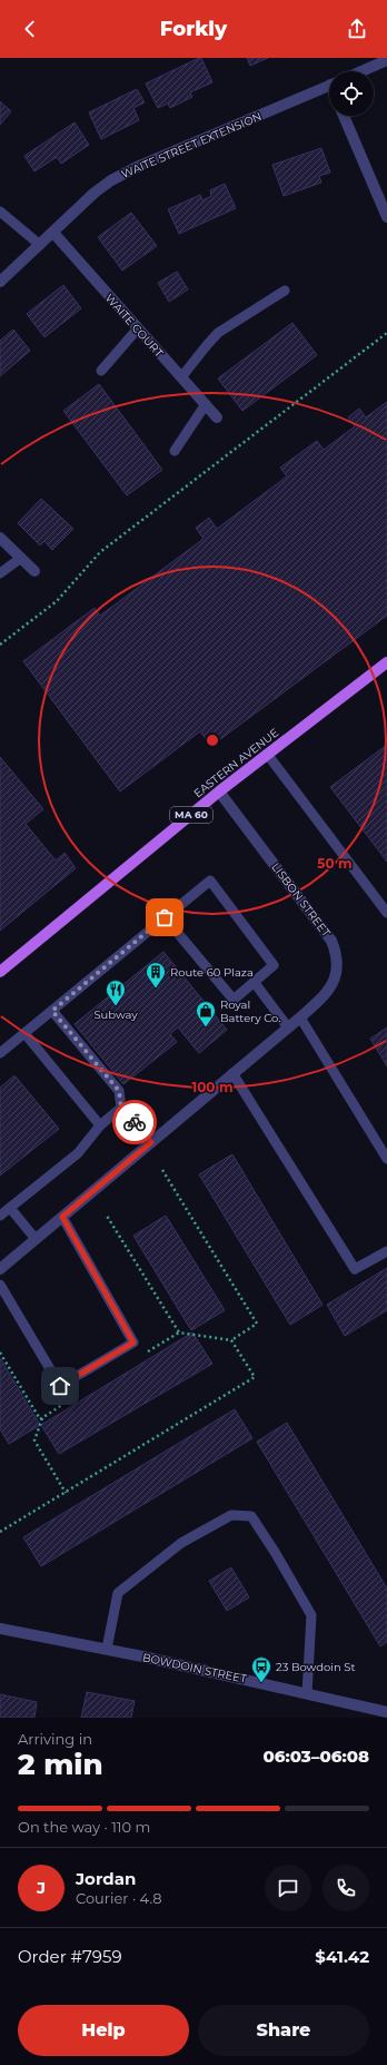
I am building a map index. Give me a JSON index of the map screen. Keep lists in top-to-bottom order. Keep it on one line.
{"streets":{"main road":["EASTERN AVENUE","MA 60"],"street":["WAITE STREET EXTENSION","WAITE COURT","LISBON STREET","BOWDOIN STREET"]},"crossings":[["WAITE STREET EXTENSION","WAITE COURT"],["EASTERN AVENUE","LISBON STREET"]],"places":{"building":["Route 60 Plaza"],"restaurant":["Subway"],"shop":["Royal Battery Co."],"bus stop":["23 Bowdoin St"]},"page":{"header":"Forkly","heading":["2 min","Arriving in","06:03–06:08"],"panel":["Jordan","Courier · 4.8","Order #7959","$41.42"],"bar":"On the way · 110 m","round":"J","buttons":["Help","Share"]},"rings":["50 m","100 m"]}
